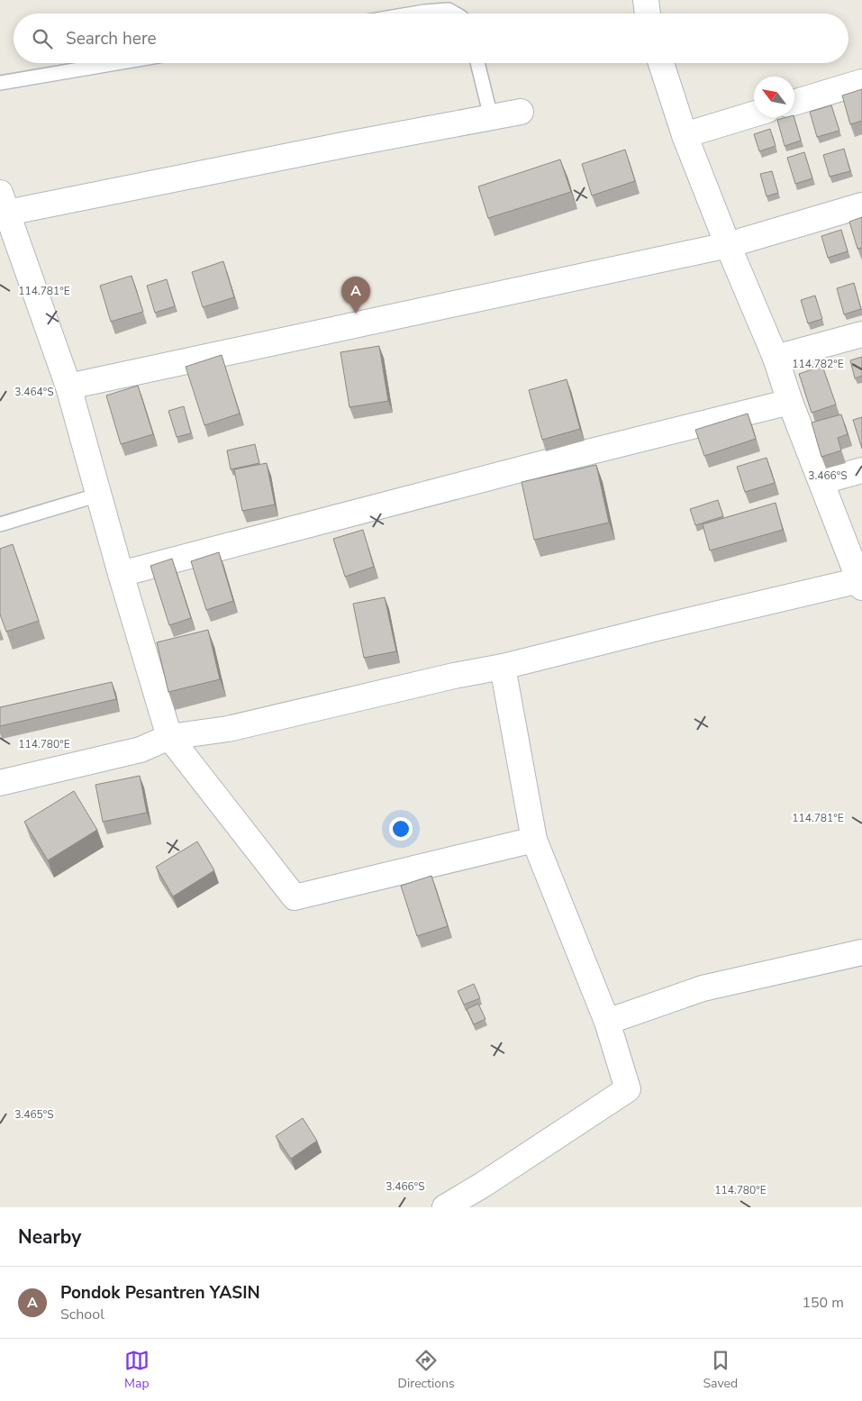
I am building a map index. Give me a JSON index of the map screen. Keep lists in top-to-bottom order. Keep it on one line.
{"north":"top left","page":{"search":"Search here","pins":"A","heading":"Nearby","list":[{"mark":"A","name":"Pondok Pesantren YASIN","note":"School","value":"150 m"}],"nav":["Map","Directions","Saved"]},"coordinates":["114.781°E","114.782°E","3.464°S","3.466°S","114.780°E","3.465°S"]}
